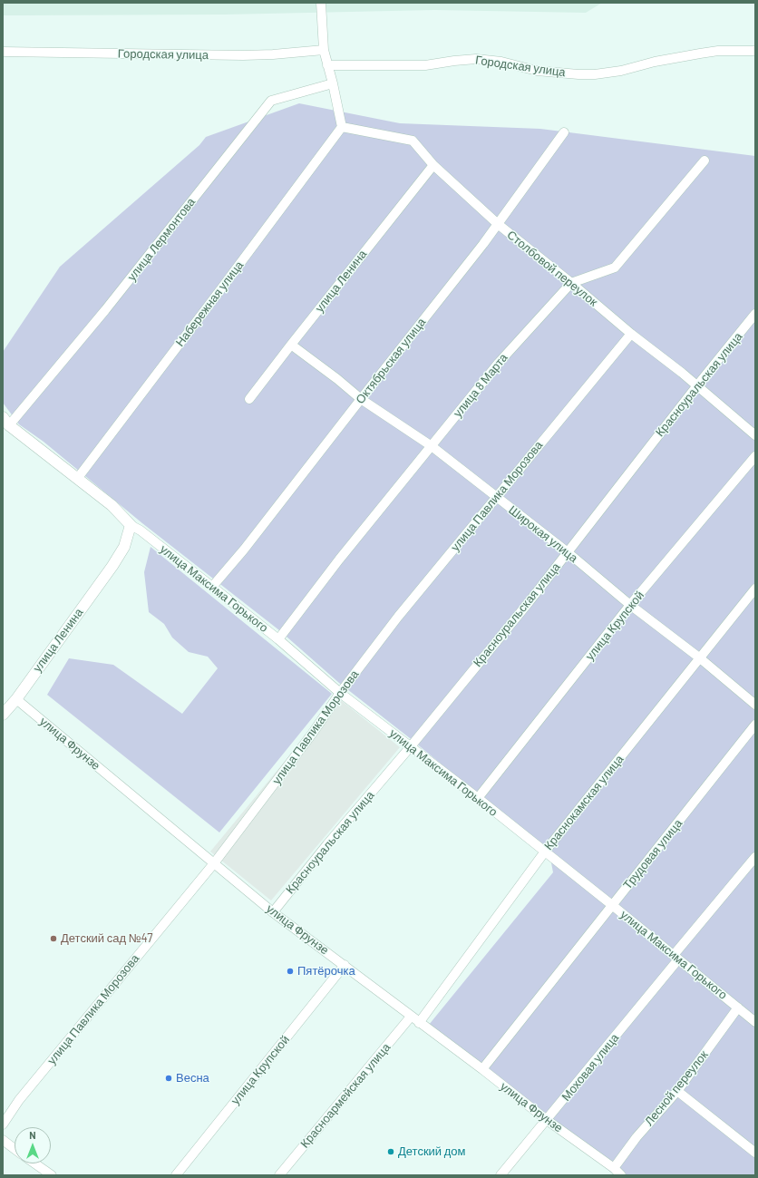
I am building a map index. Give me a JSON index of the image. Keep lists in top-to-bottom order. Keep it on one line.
{"streets":{"street":["Городская улица","улица Лермонтова","Столбовой переулок","улица Ленина","Набережная улица","Октябрьская улица","Красноуральская улица","улица 8 Марта","улица Павлика Морозова","Широкая улица","улица Максима Горького","улица Крупской","улица Фрунзе","Краснокамская улица","Трудовая улица","Моховая улица","Лесной переулок","Красноармейская улица"]},"crossings":[["улица Лермонтова","улица Максима Горького"],["Столбовой переулок","улица Ленина"],["Столбовой переулок","Набережная улица"],["Столбовой переулок","Октябрьская улица"],["Столбовой переулок","Красноуральская улица"],["Столбовой переулок","улица 8 Марта"],["Столбовой переулок","улица Павлика Морозова"],["улица Ленина","Широкая улица"],["улица Ленина","улица Максима Горького"],["улица Ленина","улица Фрунзе"],["Набережная улица","улица Максима Горького"],["Октябрьская улица","Широкая улица"],["Октябрьская улица","улица Максима Горького"],["Красноуральская улица","Широкая улица"],["Красноуральская улица","улица Максима Горького"],["Красноуральская улица","улица Фрунзе"],["улица 8 Марта","Широкая улица"],["улица 8 Марта","улица Максима Горького"],["улица Павлика Морозова","Широкая улица"],["улица Павлика Морозова","улица Максима Горького"],["улица Павлика Морозова","улица Фрунзе"],["Широкая улица","улица Крупской"],["Широкая улица","Краснокамская улица"],["улица Максима Горького","улица Крупской"],["улица Максима Горького","Краснокамская улица"],["улица Максима Горького","Трудовая улица"],["улица Максима Горького","Моховая улица"],["улица Максима Горького","Лесной переулок"],["улица Крупской","улица Фрунзе"],["улица Фрунзе","Краснокамская улица"],["улица Фрунзе","Трудовая улица"],["улица Фрунзе","Моховая улица"],["улица Фрунзе","Лесной переулок"],["улица Фрунзе","Красноармейская улица"]],"places":["Детский сад №47","Пятёрочка","Весна","Детский дом"],"north":"top"}
